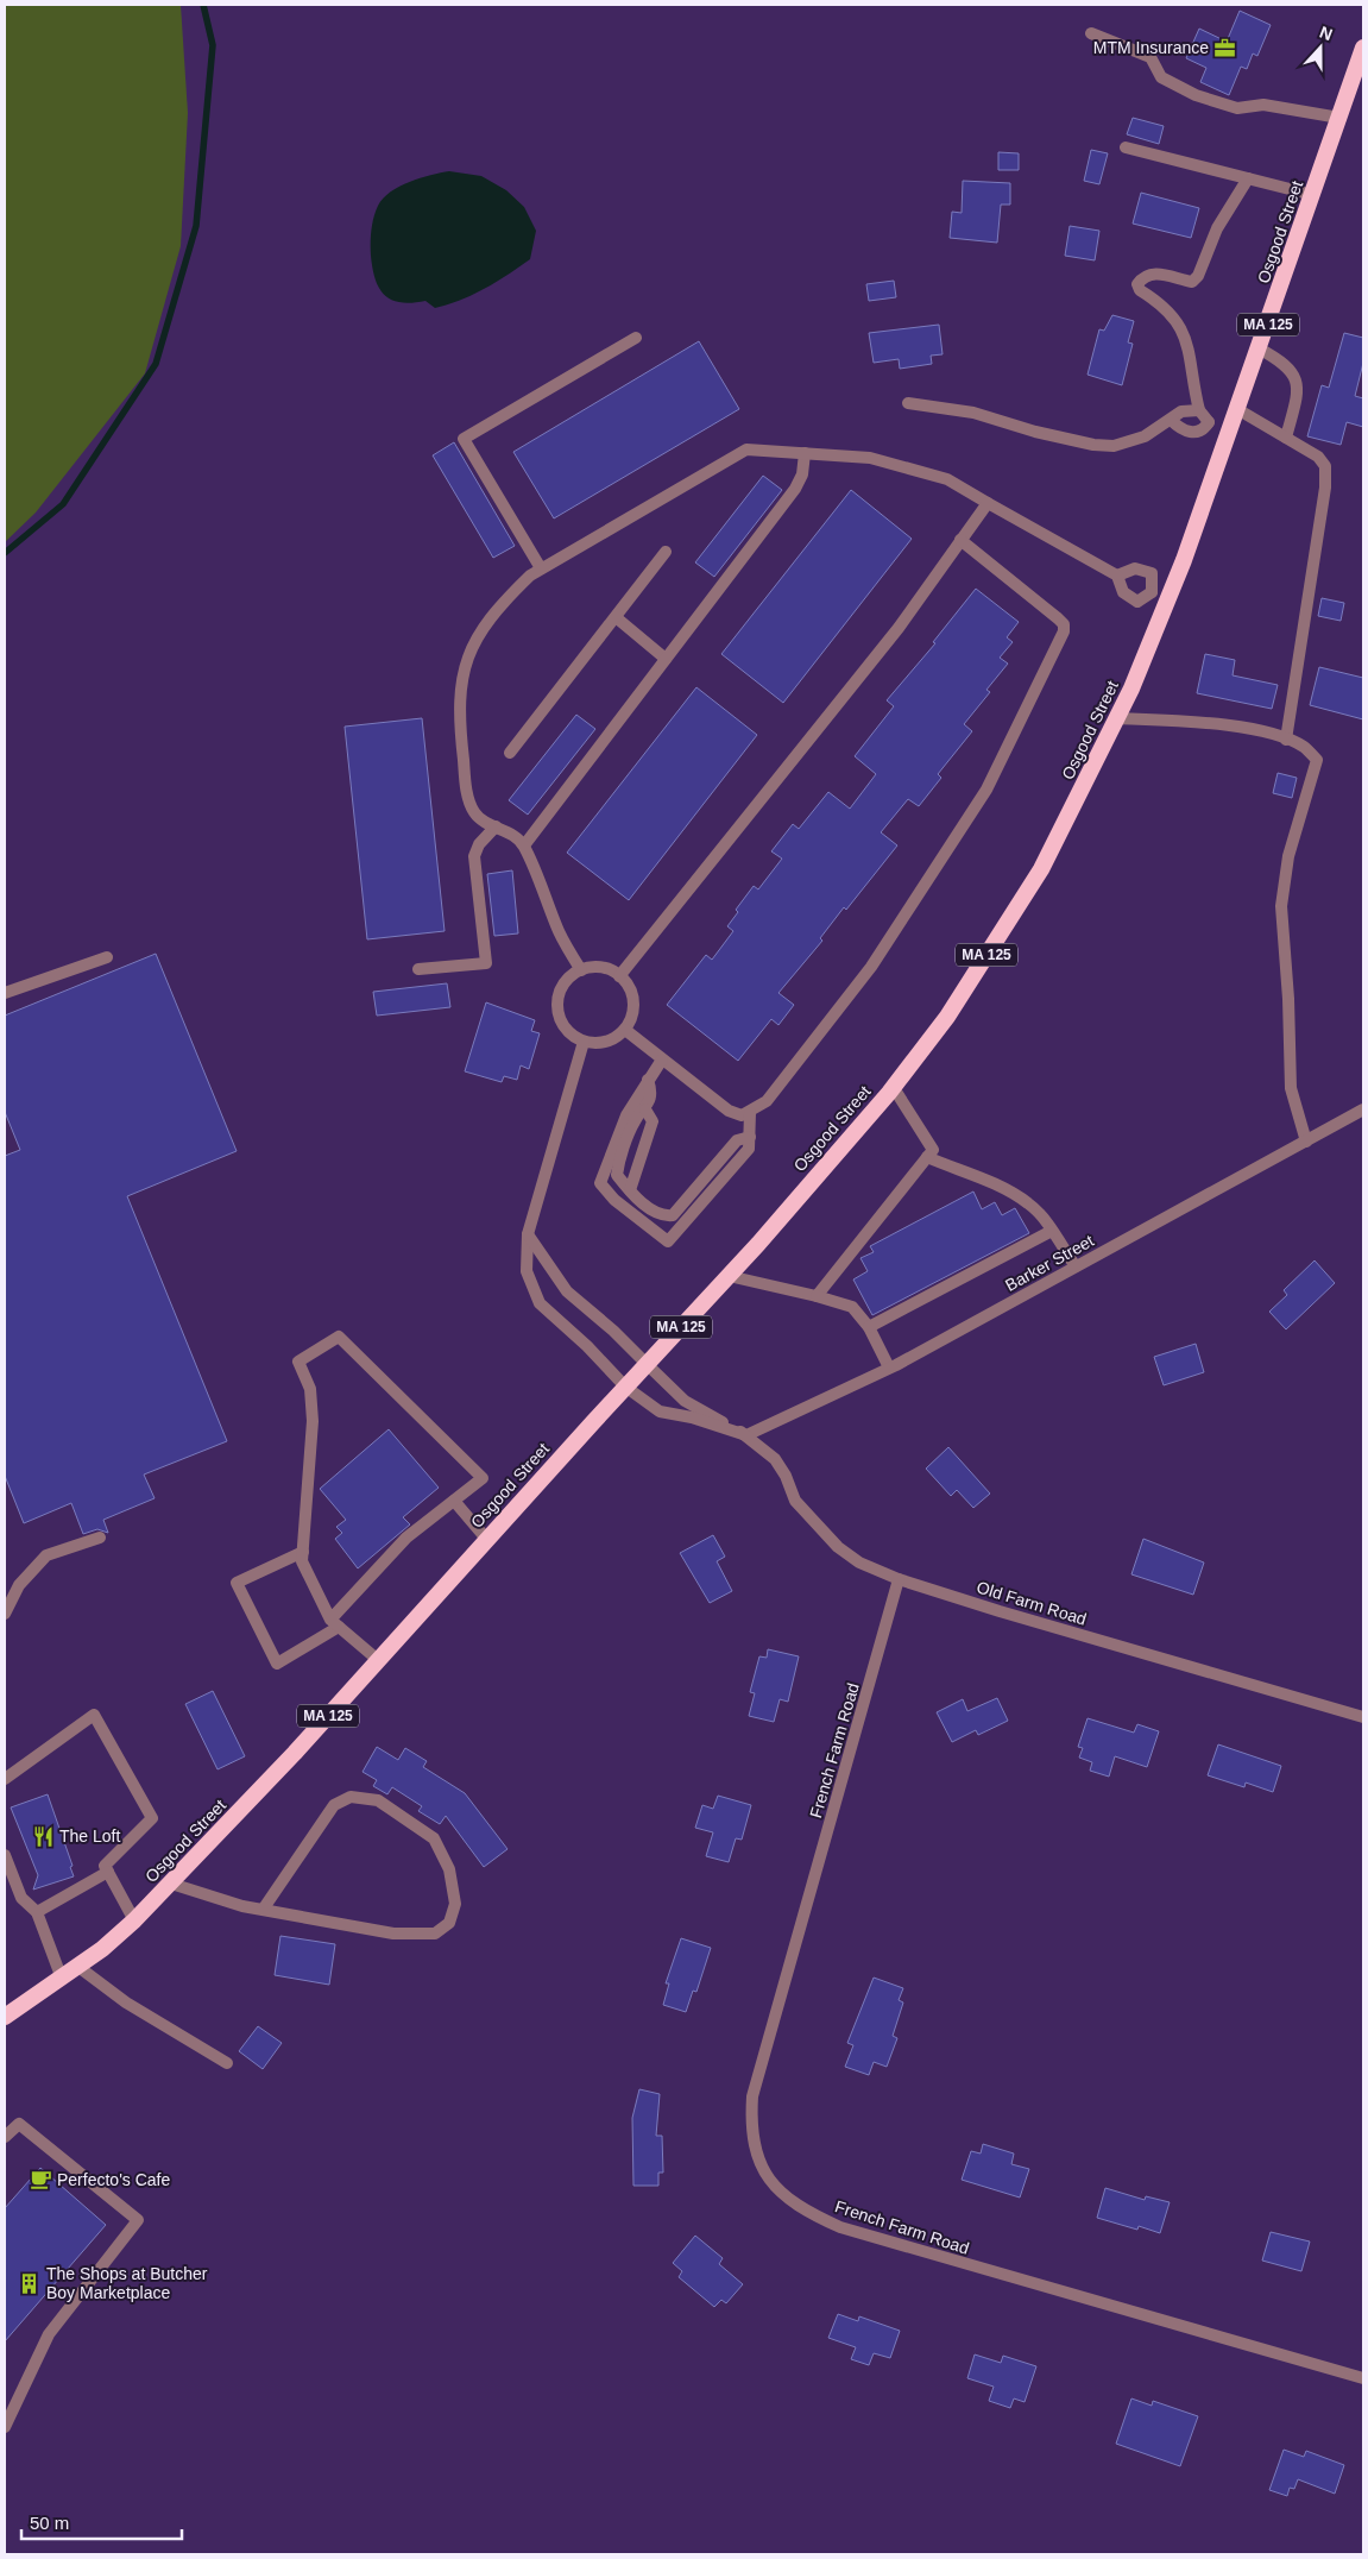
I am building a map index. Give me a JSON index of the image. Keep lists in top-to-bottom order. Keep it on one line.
{"streets":{"highway":["Osgood Street","MA 125"],"street":["Barker Street","Old Farm Road","French Farm Road"]},"crossings":[["Barker Street","Old Farm Road"],["Old Farm Road","French Farm Road"]],"places":{"office":["MTM Insurance"],"restaurant":["The Loft"],"cafe":["Perfecto's Cafe"],"building":["The Shops at Butcher Boy Marketplace"]},"scale_bar":"50 m","north":"top"}
